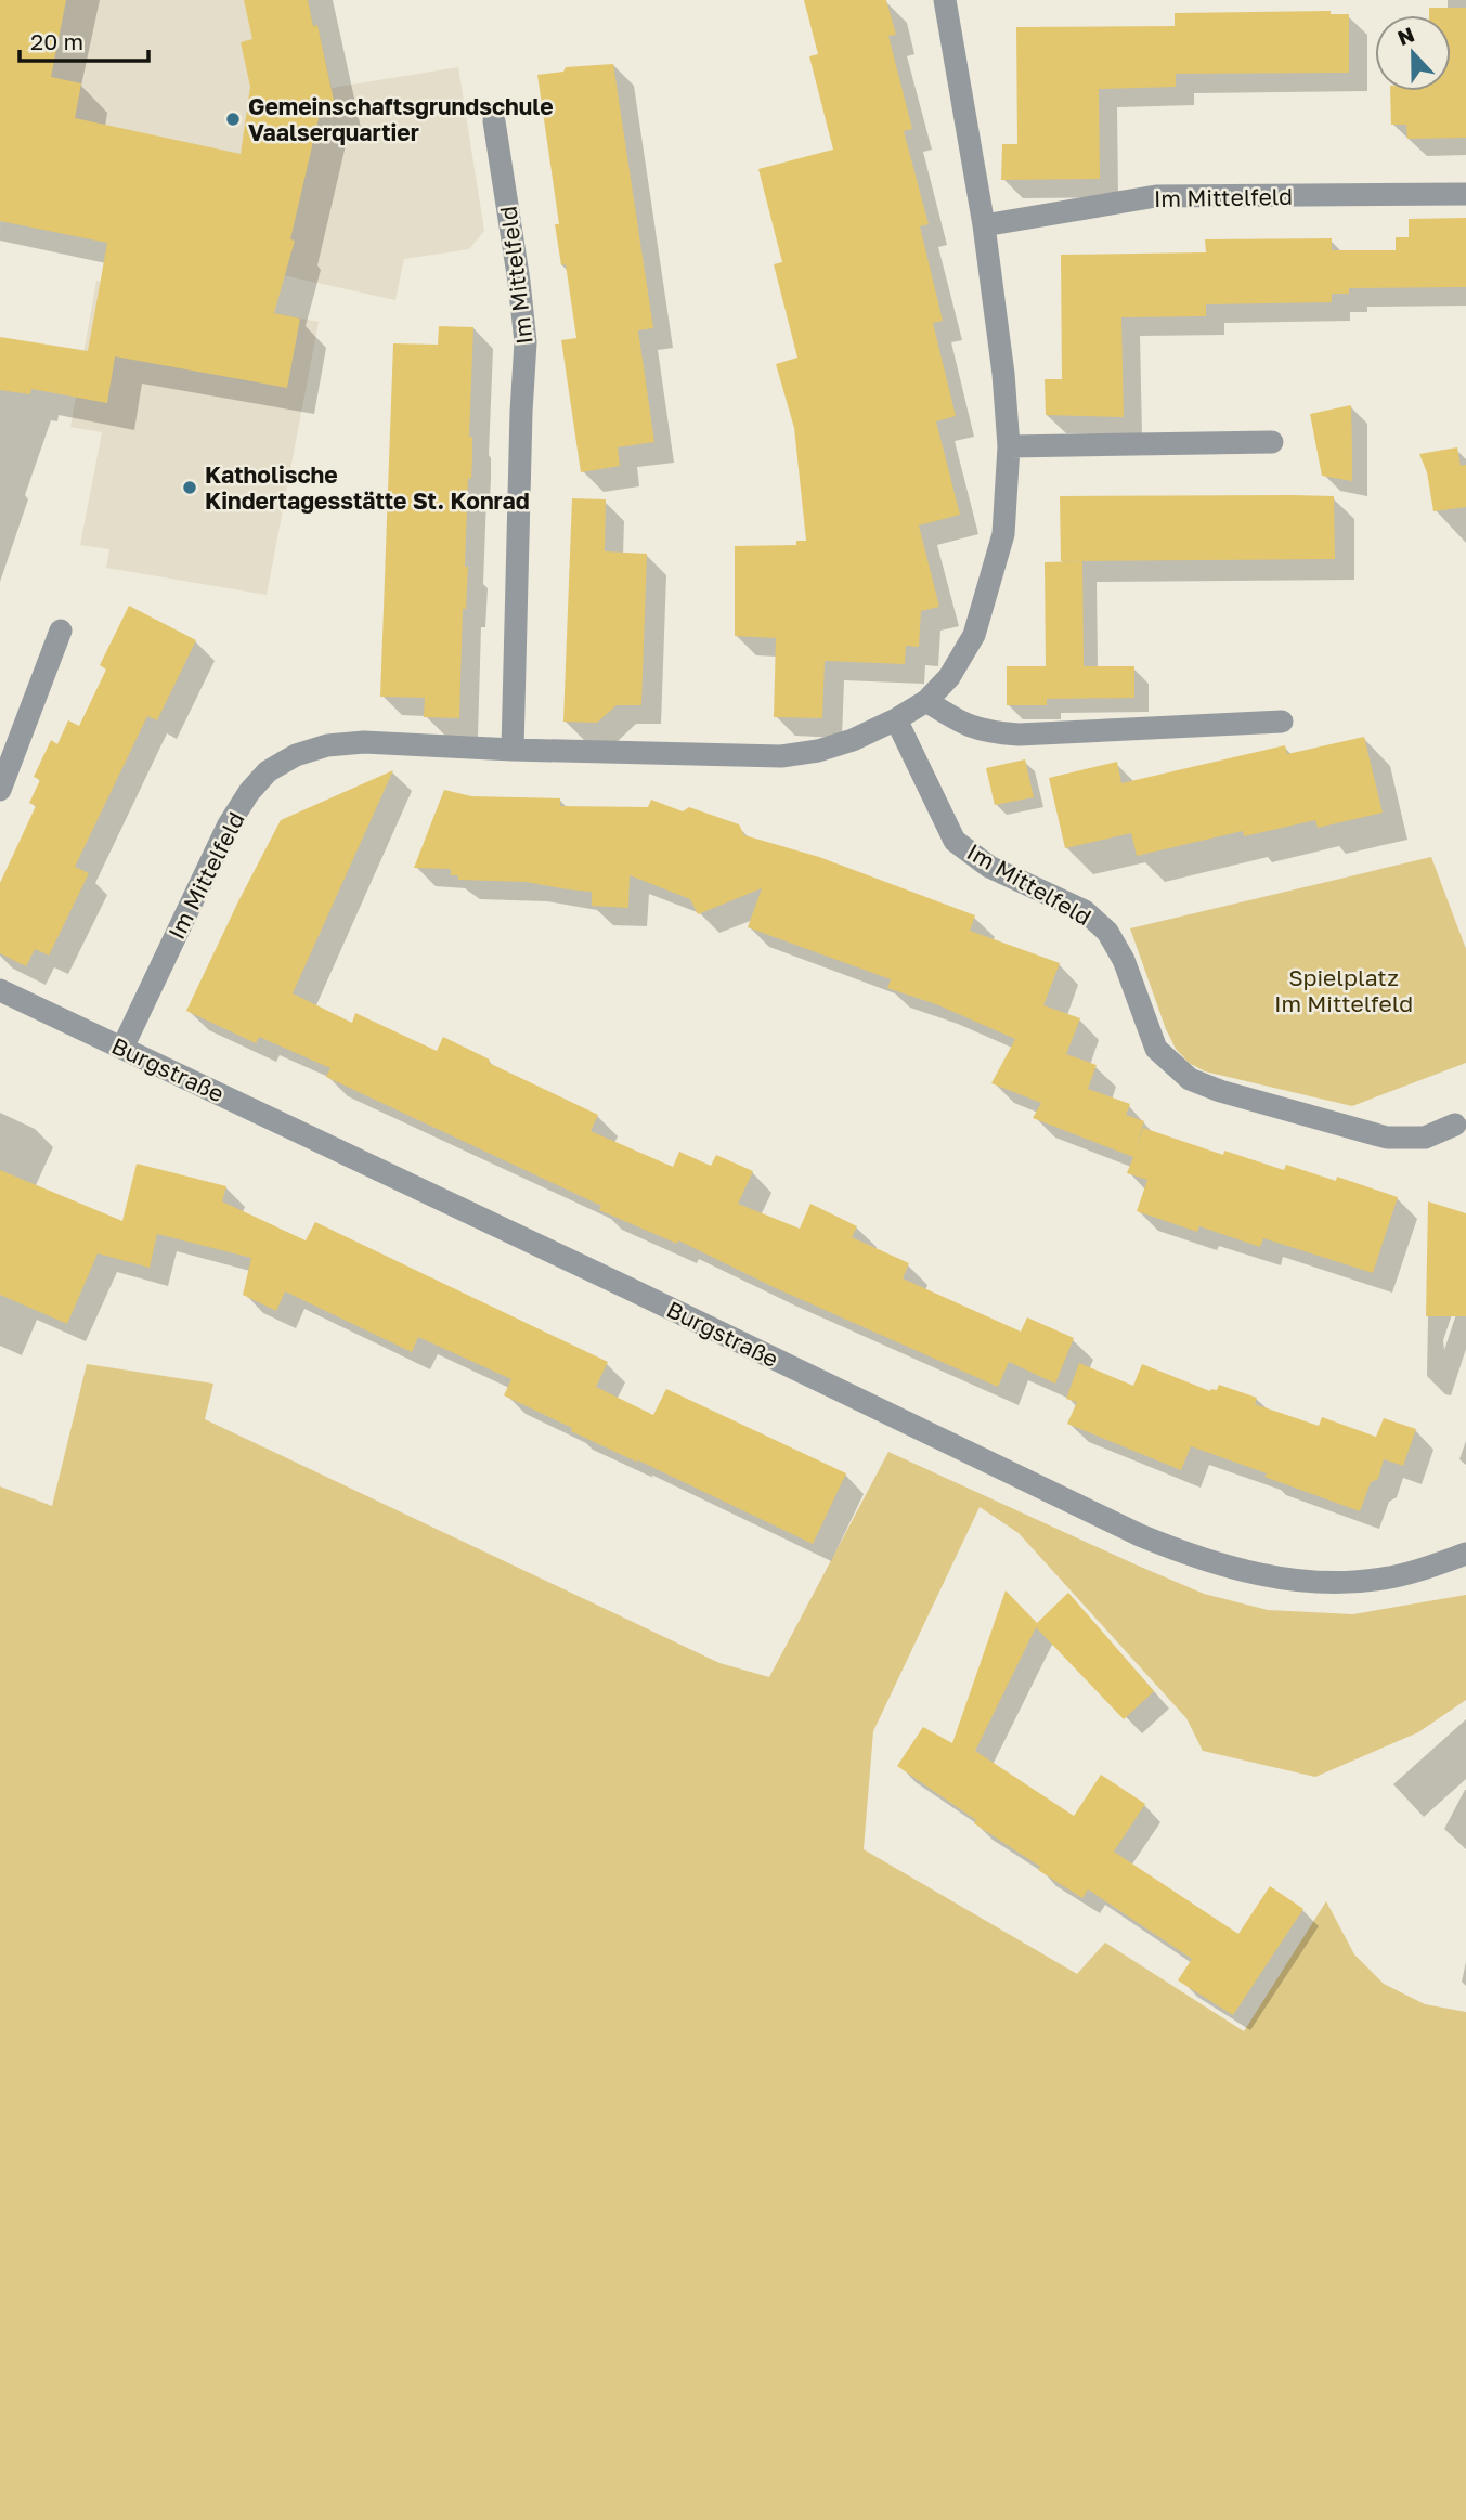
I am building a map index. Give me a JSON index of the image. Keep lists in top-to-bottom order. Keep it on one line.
{"streets":{"street":["Im Mittelfeld","Burgstraße"]},"crossings":[["Im Mittelfeld","Burgstraße"]],"parks":["Spielplatz Im Mittelfeld"],"places":["Gemeinschaftsgrundschule Vaalserquartier","Katholische Kindertagesstätte St. Konrad"],"scale_bar":"20 m","north":"top"}
